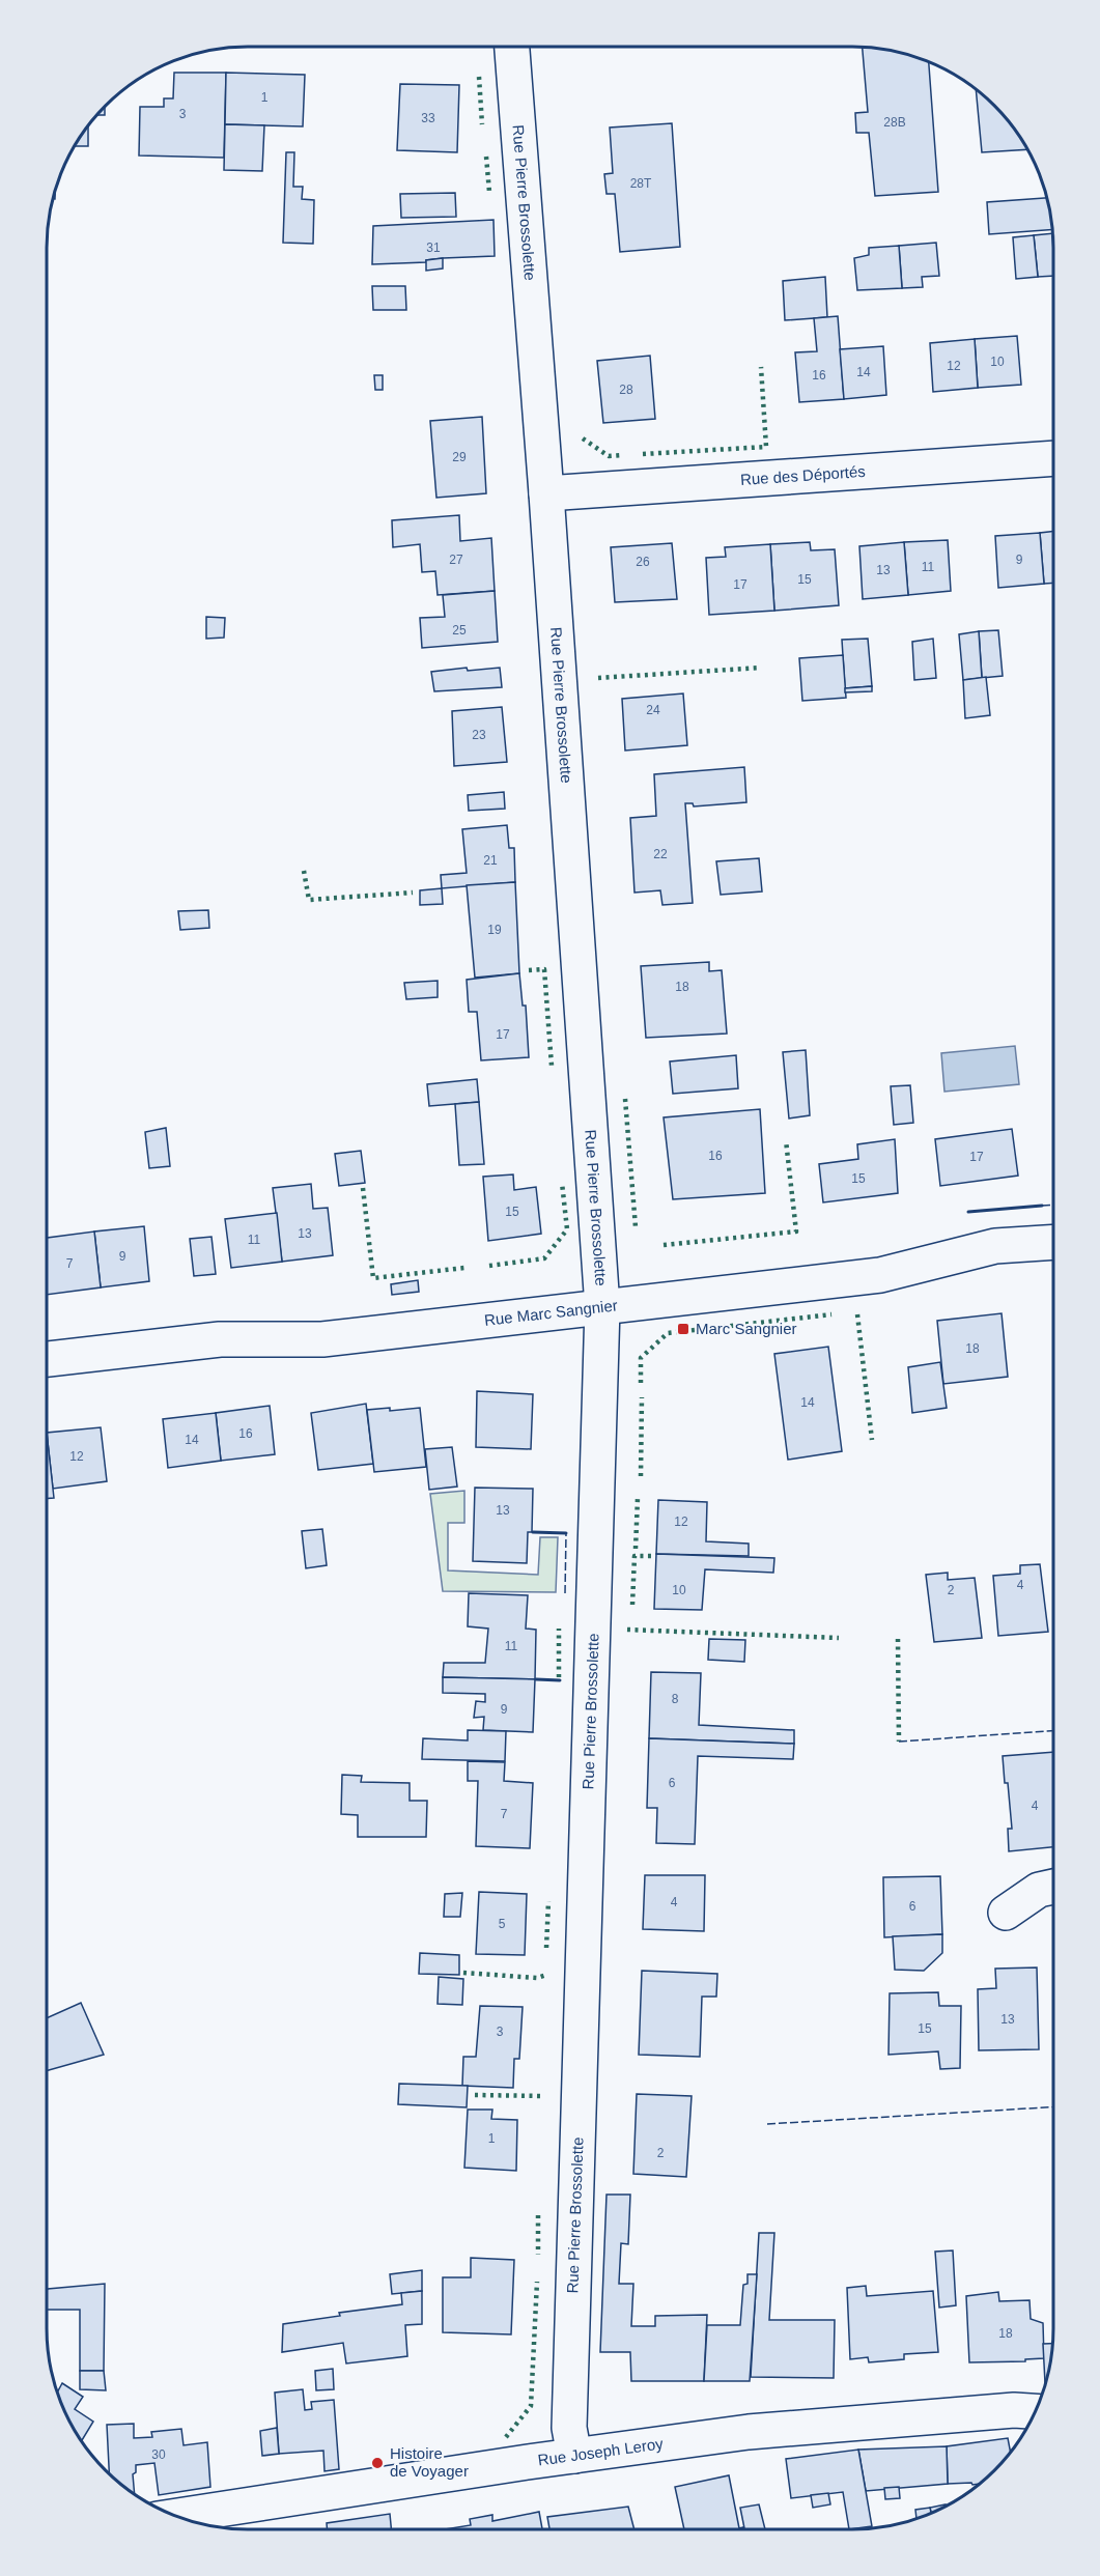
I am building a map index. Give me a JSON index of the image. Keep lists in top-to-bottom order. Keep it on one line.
{"streets":{"street":["Rue Pierre Brossolette","Rue des Déportés","Rue Marc Sangnier","Rue Joseph Leroy"]},"crossings":[["Rue Pierre Brossolette","Rue des Déportés"],["Rue Pierre Brossolette","Rue Marc Sangnier"],["Rue Pierre Brossolette","Rue Joseph Leroy"]],"places":{"transit":["Marc Sangnier"],"other":["Histoire de Voyager"]},"house_numbers":["1","3","33","28B","28T","31","10","12","14","16","28","29","27","9","26","11","13","15","17","25","24","23","22","21","19","18","17","16","17","15","15","13","11","9","7","18","14","16","14","12","13","12","4","10","2","11","8","9","6","4","7","4","6","5","13","15","3","1","2","18","30"]}
